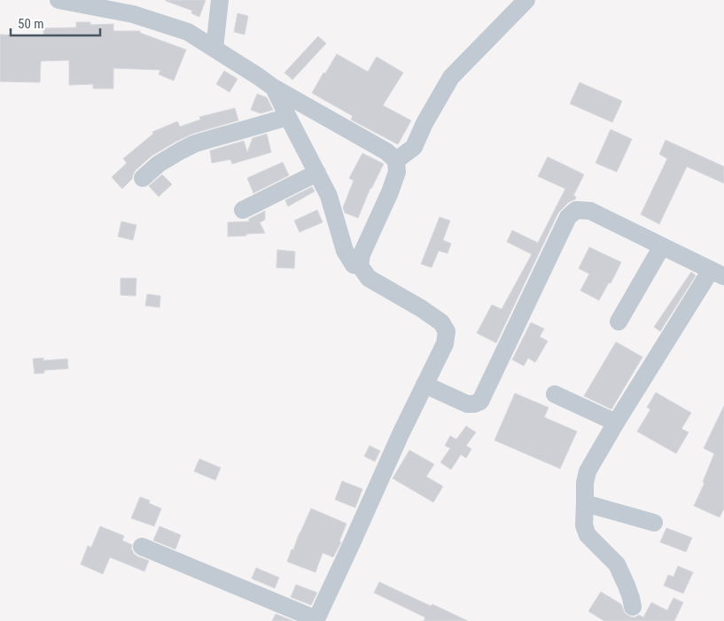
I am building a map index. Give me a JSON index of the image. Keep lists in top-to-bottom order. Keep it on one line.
{"scale_bar":"50 m"}
